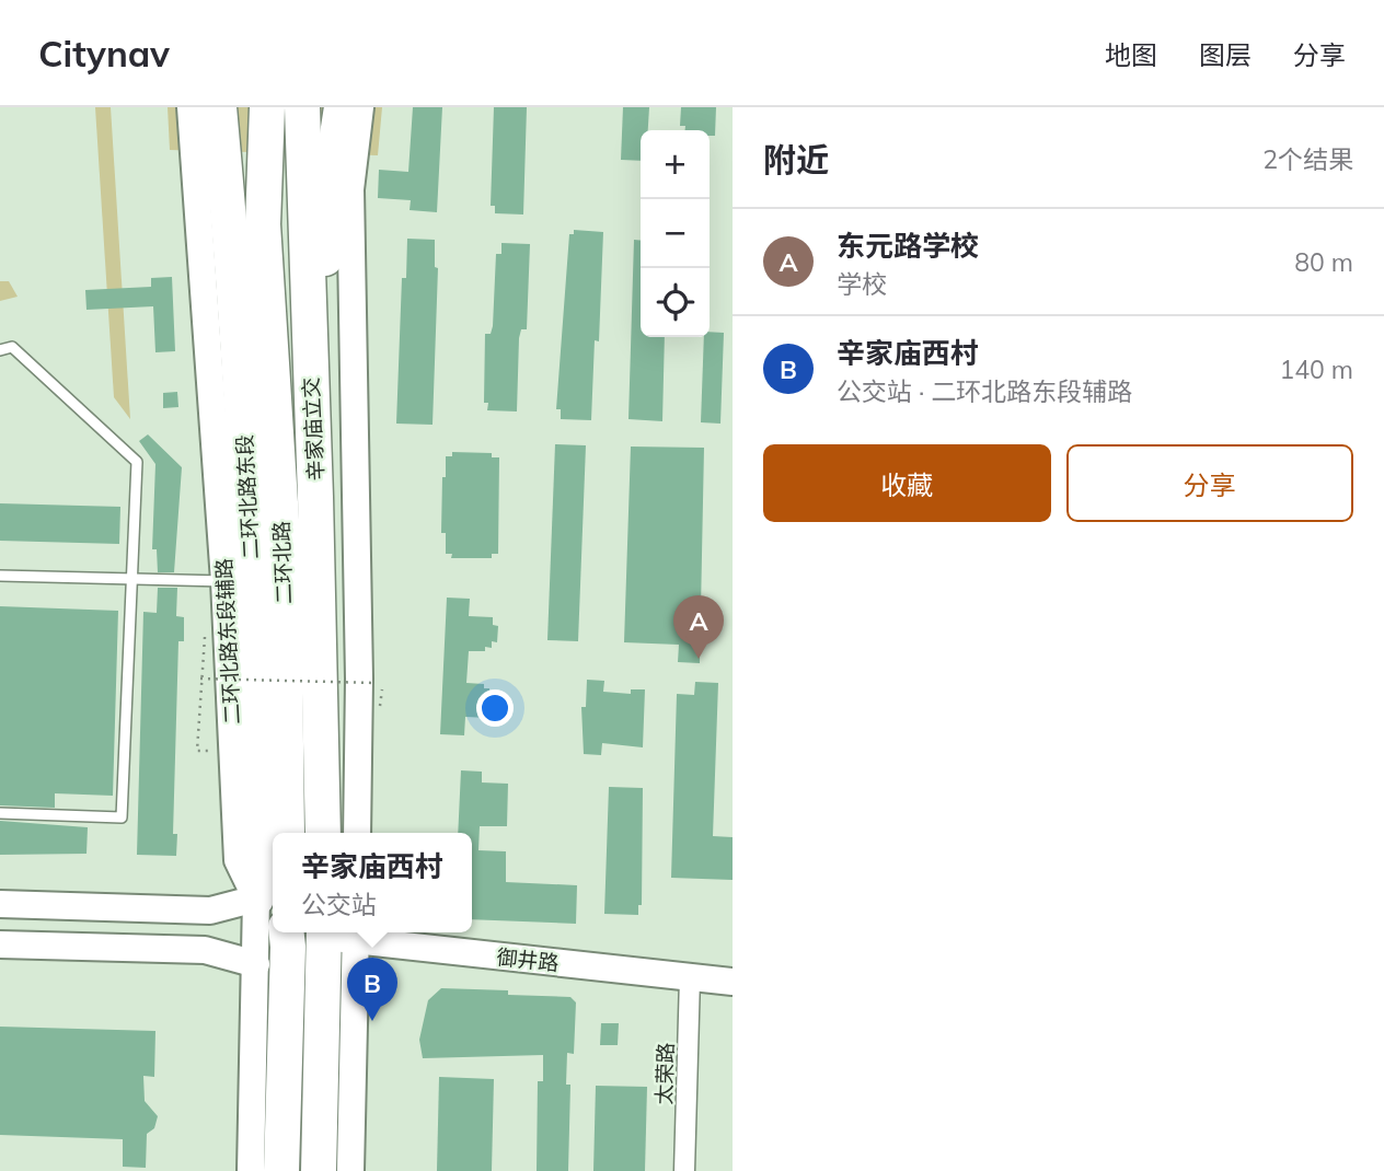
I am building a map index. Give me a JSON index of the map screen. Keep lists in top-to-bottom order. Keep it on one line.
{"streets":{"highway":["辛家庙立交","二环北路东段","二环北路"],"main road":["二环北路东段辅路","御井路"],"street":["太荣路"]},"crossings":[["辛家庙立交","二环北路"],["二环北路东段","二环北路"],["御井路","太荣路"]],"page":{"header":"Citynav","nav":["地图","图层","分享"],"heading":["附近","2个结果"],"map_buttons":["+","−"],"list":[{"mark":"A","name":"东元路学校","note":"学校","value":"80 m"},{"mark":"B","name":"辛家庙西村","note":"公交站 · 二环北路东段辅路","value":"140 m"}],"buttons":["收藏","分享"],"pins":["A","B"],"popup":["辛家庙西村","公交站"]}}
